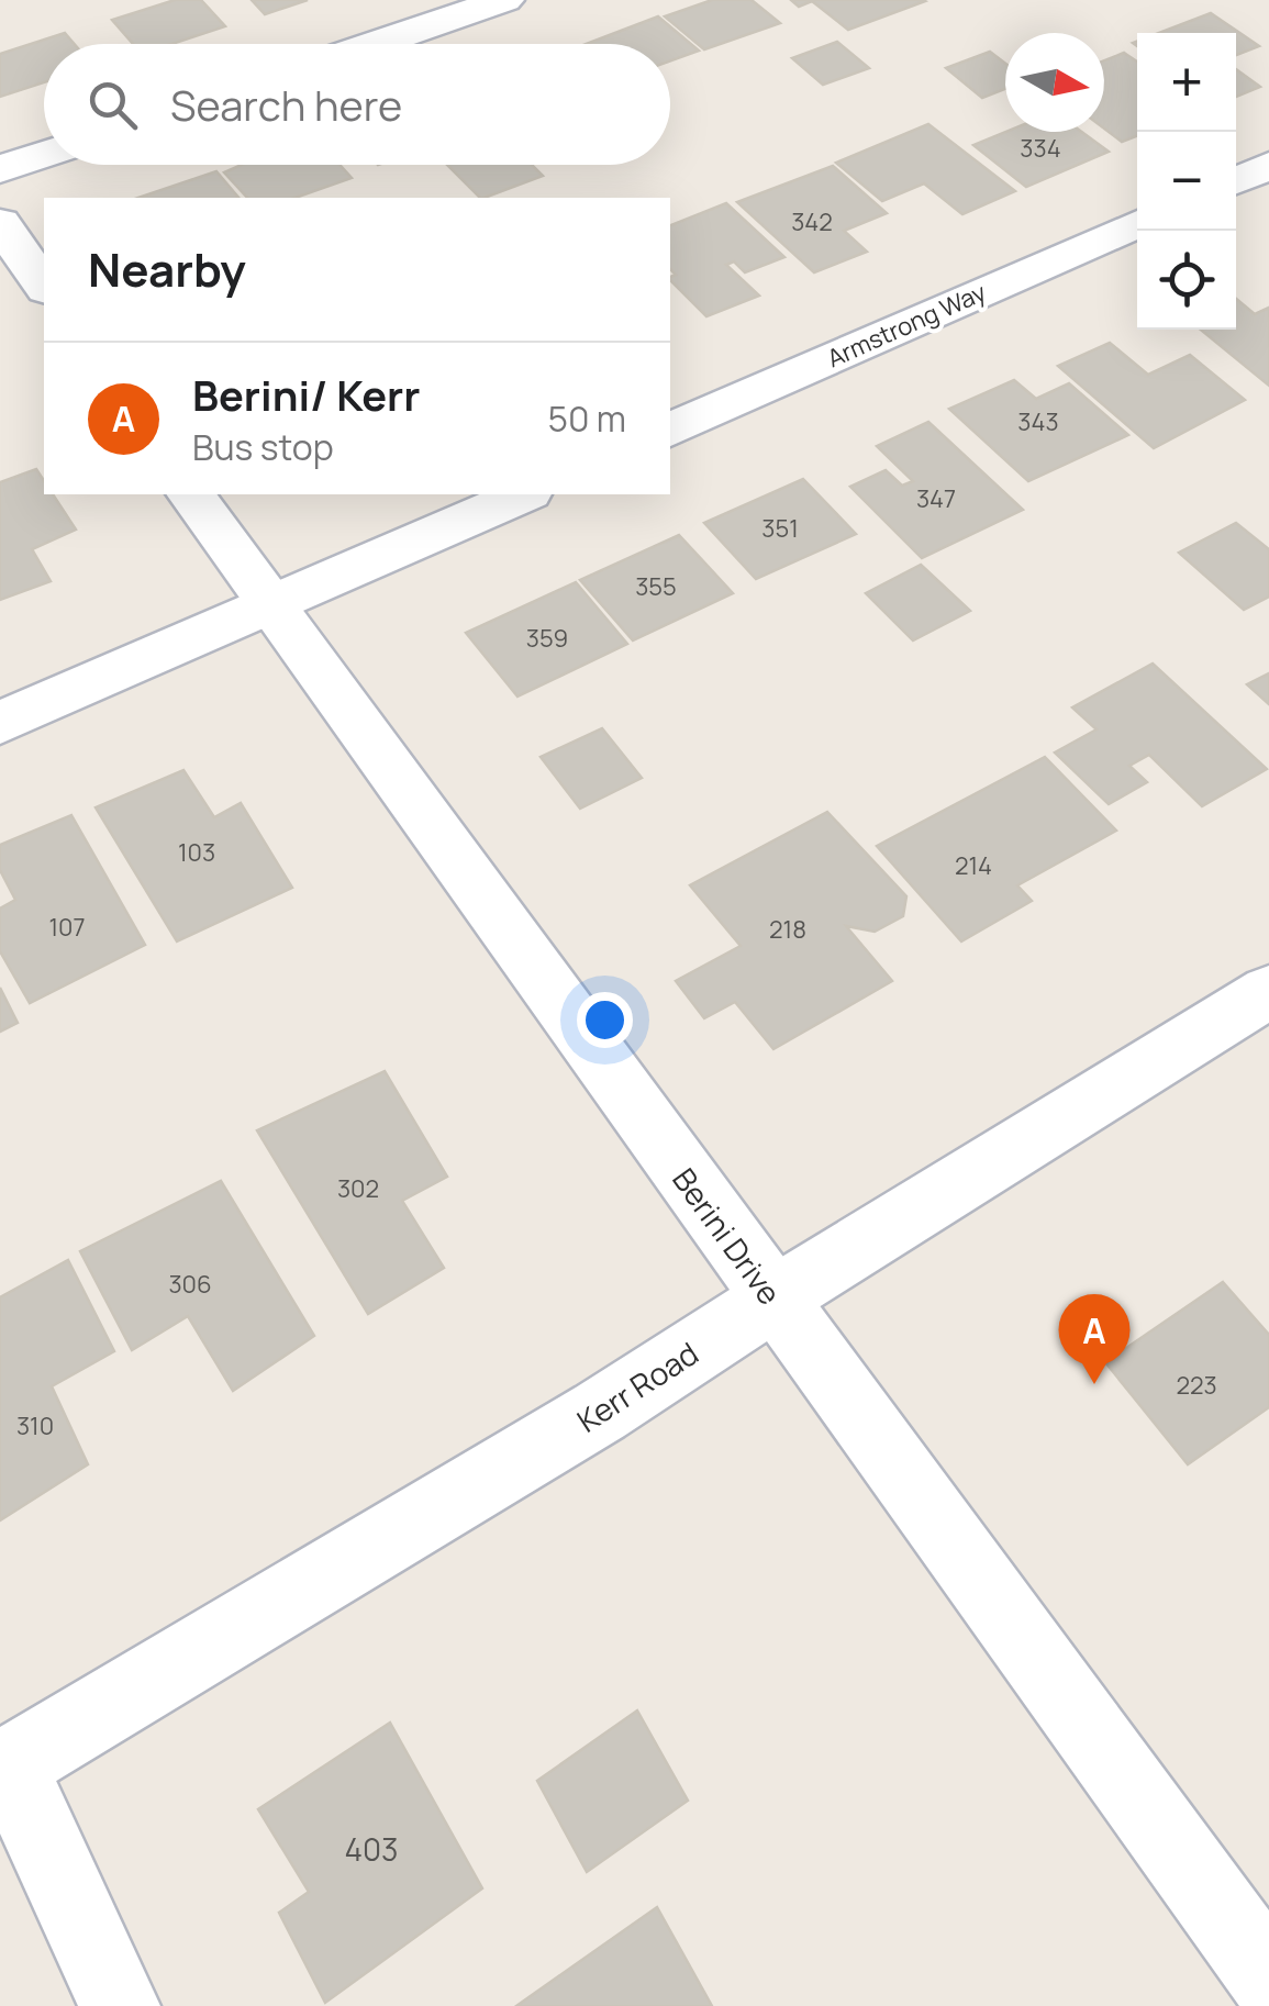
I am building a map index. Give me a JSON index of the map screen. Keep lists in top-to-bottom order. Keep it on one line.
{"streets":{"street":["Armstrong Way","Berini Drive","Kerr Road"]},"crossings":[["Berini Drive","Kerr Road"]],"house_numbers":["334","342","343","347","351","355","359","103","214","107","218","302","306","223","310","403"],"north":"right","page":{"map_buttons":["+","−"],"search":"Search here","heading":"Nearby","list":[{"mark":"A","name":"Berini/ Kerr","note":"Bus stop","value":"50 m"}],"pins":"A"}}
